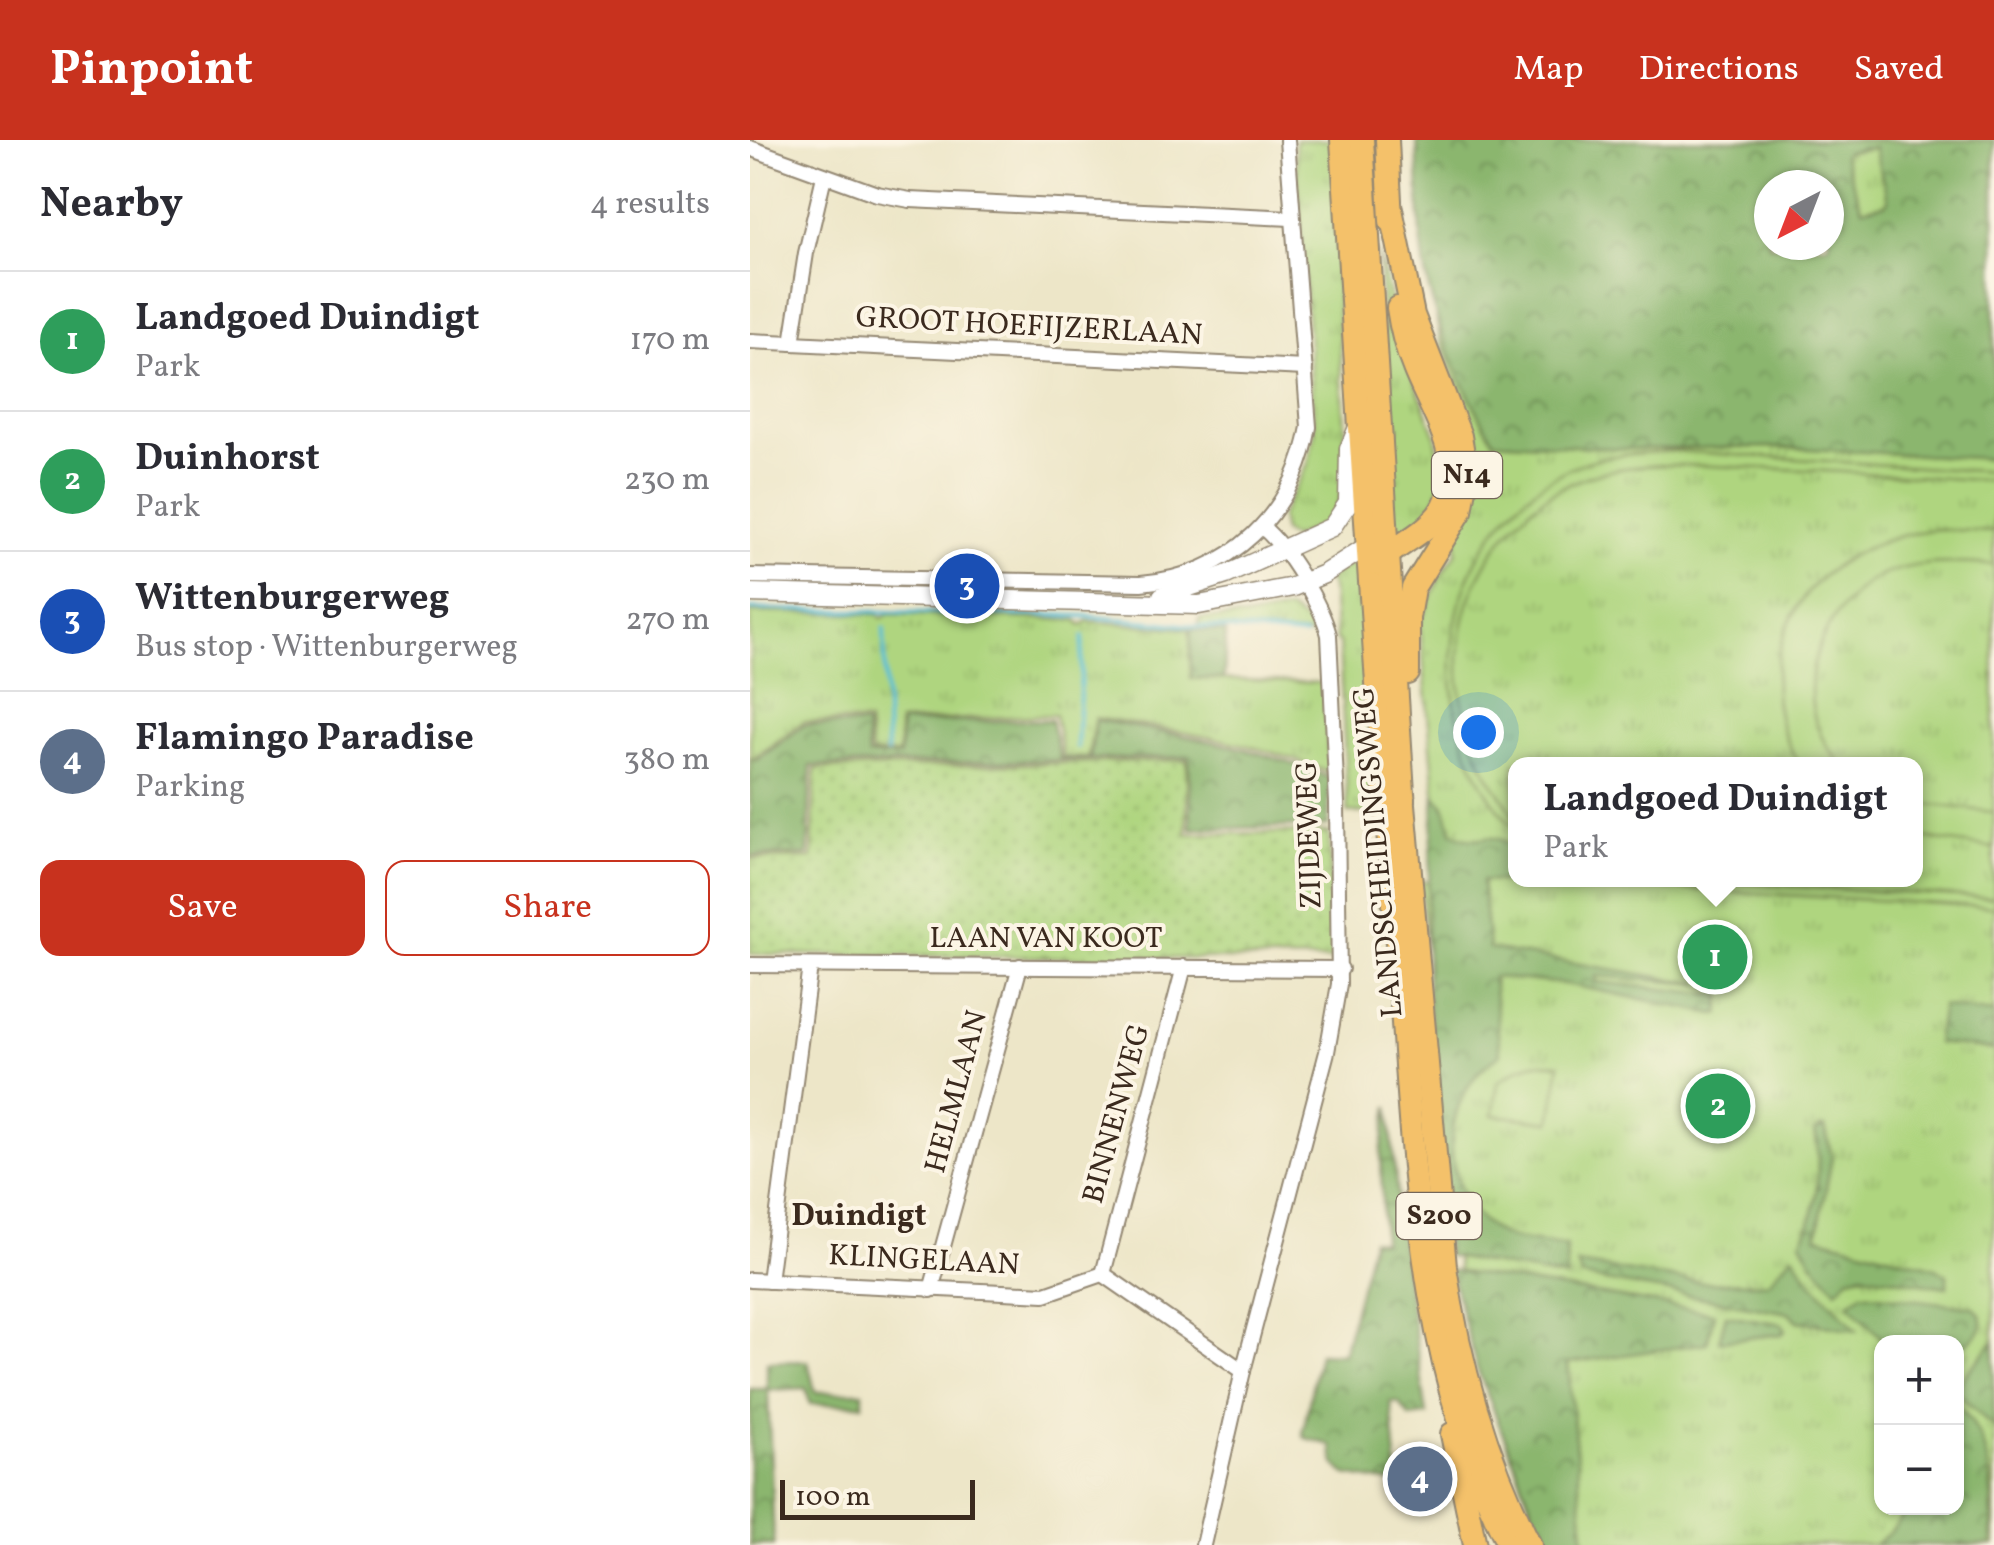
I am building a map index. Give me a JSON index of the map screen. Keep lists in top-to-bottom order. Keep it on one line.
{"streets":{"main road":["N14","LANDSCHEIDINGSWEG","S200"],"street":["GROOT HOEFIJZERLAAN","ZIJDEWEG","LAAN VAN KOOT","HELMLAAN","BINNENWEG","KLINGELAAN"]},"crossings":[["N14","LANDSCHEIDINGSWEG"],["ZIJDEWEG","LAAN VAN KOOT"],["LAAN VAN KOOT","HELMLAAN"],["LAAN VAN KOOT","BINNENWEG"],["HELMLAAN","KLINGELAAN"],["BINNENWEG","KLINGELAAN"]],"districts":["Duindigt"],"scale_bar":"100 m","north":"bottom left","page":{"header":"Pinpoint","nav":["Map","Directions","Saved"],"heading":["Nearby","4 results"],"list":[{"mark":"1","name":"Landgoed Duindigt","note":"Park","value":"170 m"},{"mark":"2","name":"Duinhorst","note":"Park","value":"230 m"},{"mark":"3","name":"Wittenburgerweg","note":"Bus stop · Wittenburgerweg","value":"270 m"},{"mark":"4","name":"Flamingo Paradise","note":"Parking","value":"380 m"}],"pins":["3","1","2","4"],"popup":["Landgoed Duindigt","Park"],"buttons":["Save","Share"],"map_buttons":["+","−"],"scale":"100 m"}}
